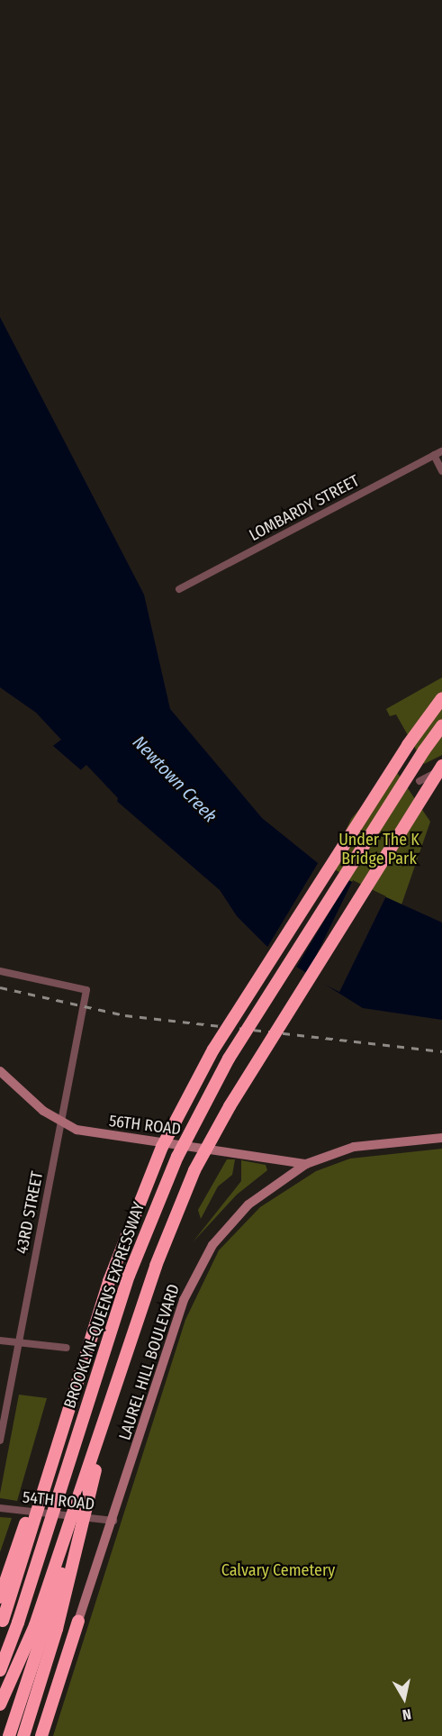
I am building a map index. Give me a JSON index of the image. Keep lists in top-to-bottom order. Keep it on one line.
{"streets":{"highway":["BROOKLYN-QUEENS EXPRESSWAY"],"main road":["56TH ROAD","LAUREL HILL BOULEVARD"],"street":["LOMBARDY STREET","43RD STREET","54TH ROAD"]},"crossings":[["56TH ROAD","43RD STREET"],["56TH ROAD","LAUREL HILL BOULEVARD"],["LAUREL HILL BOULEVARD","54TH ROAD"]],"water":["Newtown Creek"],"parks":["Under The K Bridge Park","Calvary Cemetery"],"north":"bottom"}
